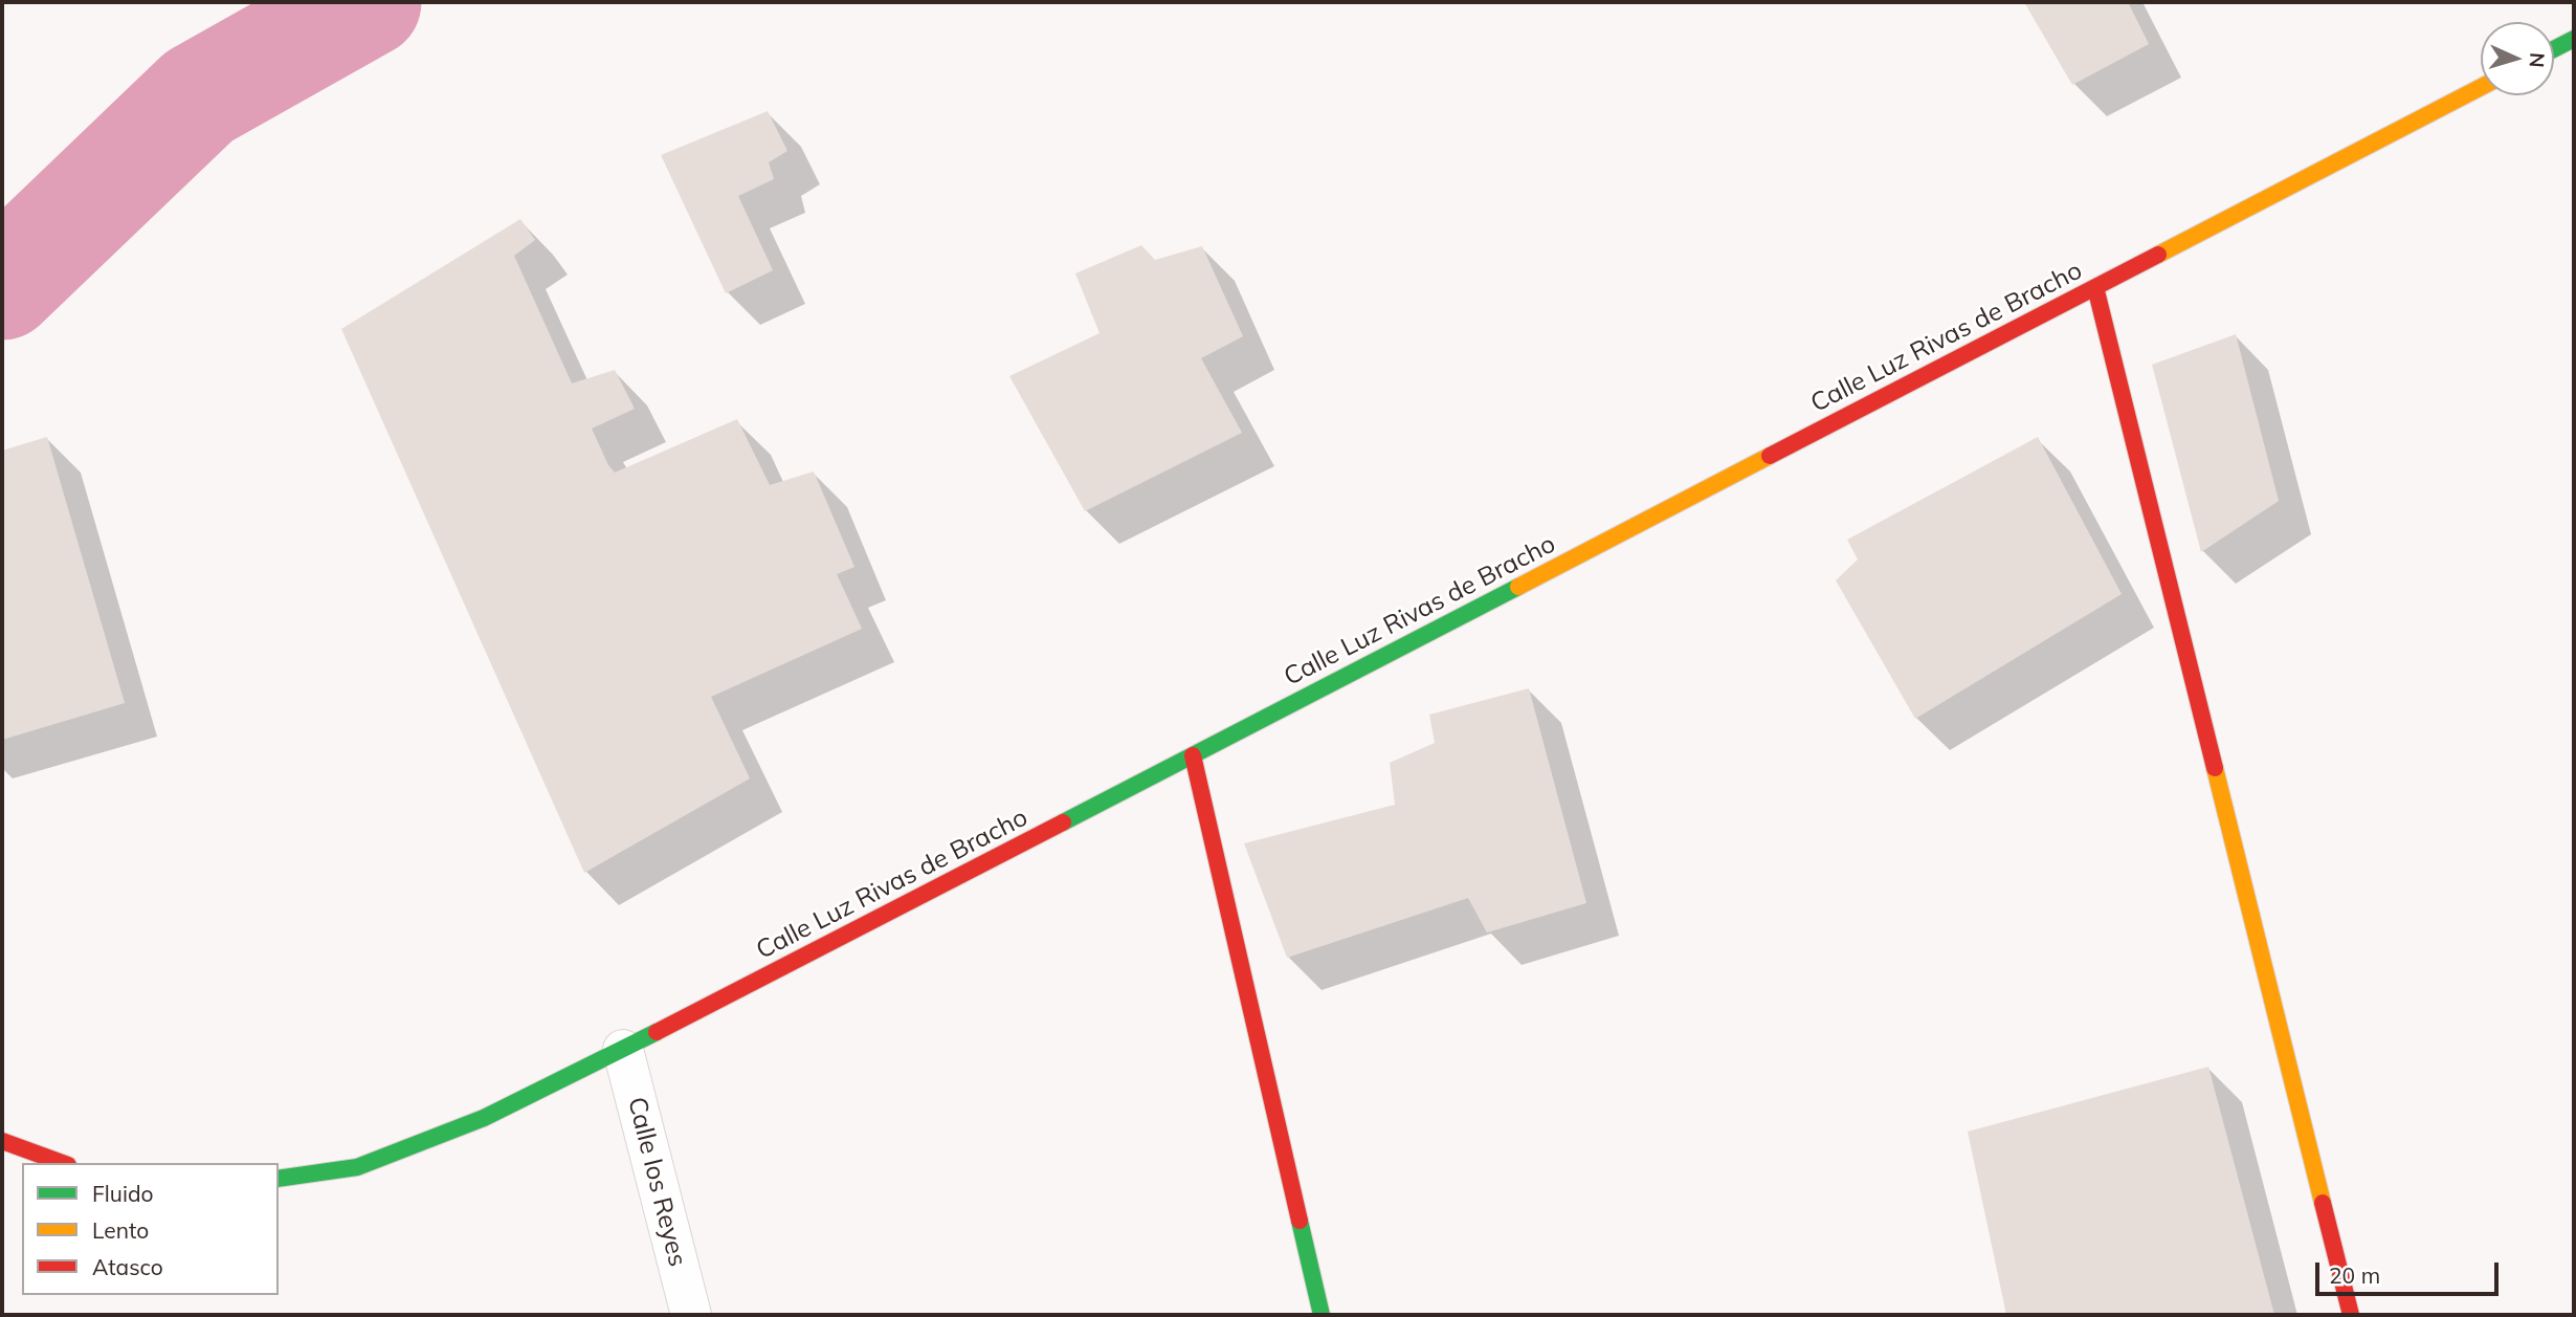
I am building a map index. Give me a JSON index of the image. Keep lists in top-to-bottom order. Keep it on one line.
{"streets":{"main road":["Calle Luz Rivas de Bracho"],"street":["Calle los Reyes"]},"crossings":[["Calle Luz Rivas de Bracho","Calle los Reyes"]],"legend":["Fluido","Lento","Atasco"],"scale_bar":"20 m","north":"right"}
